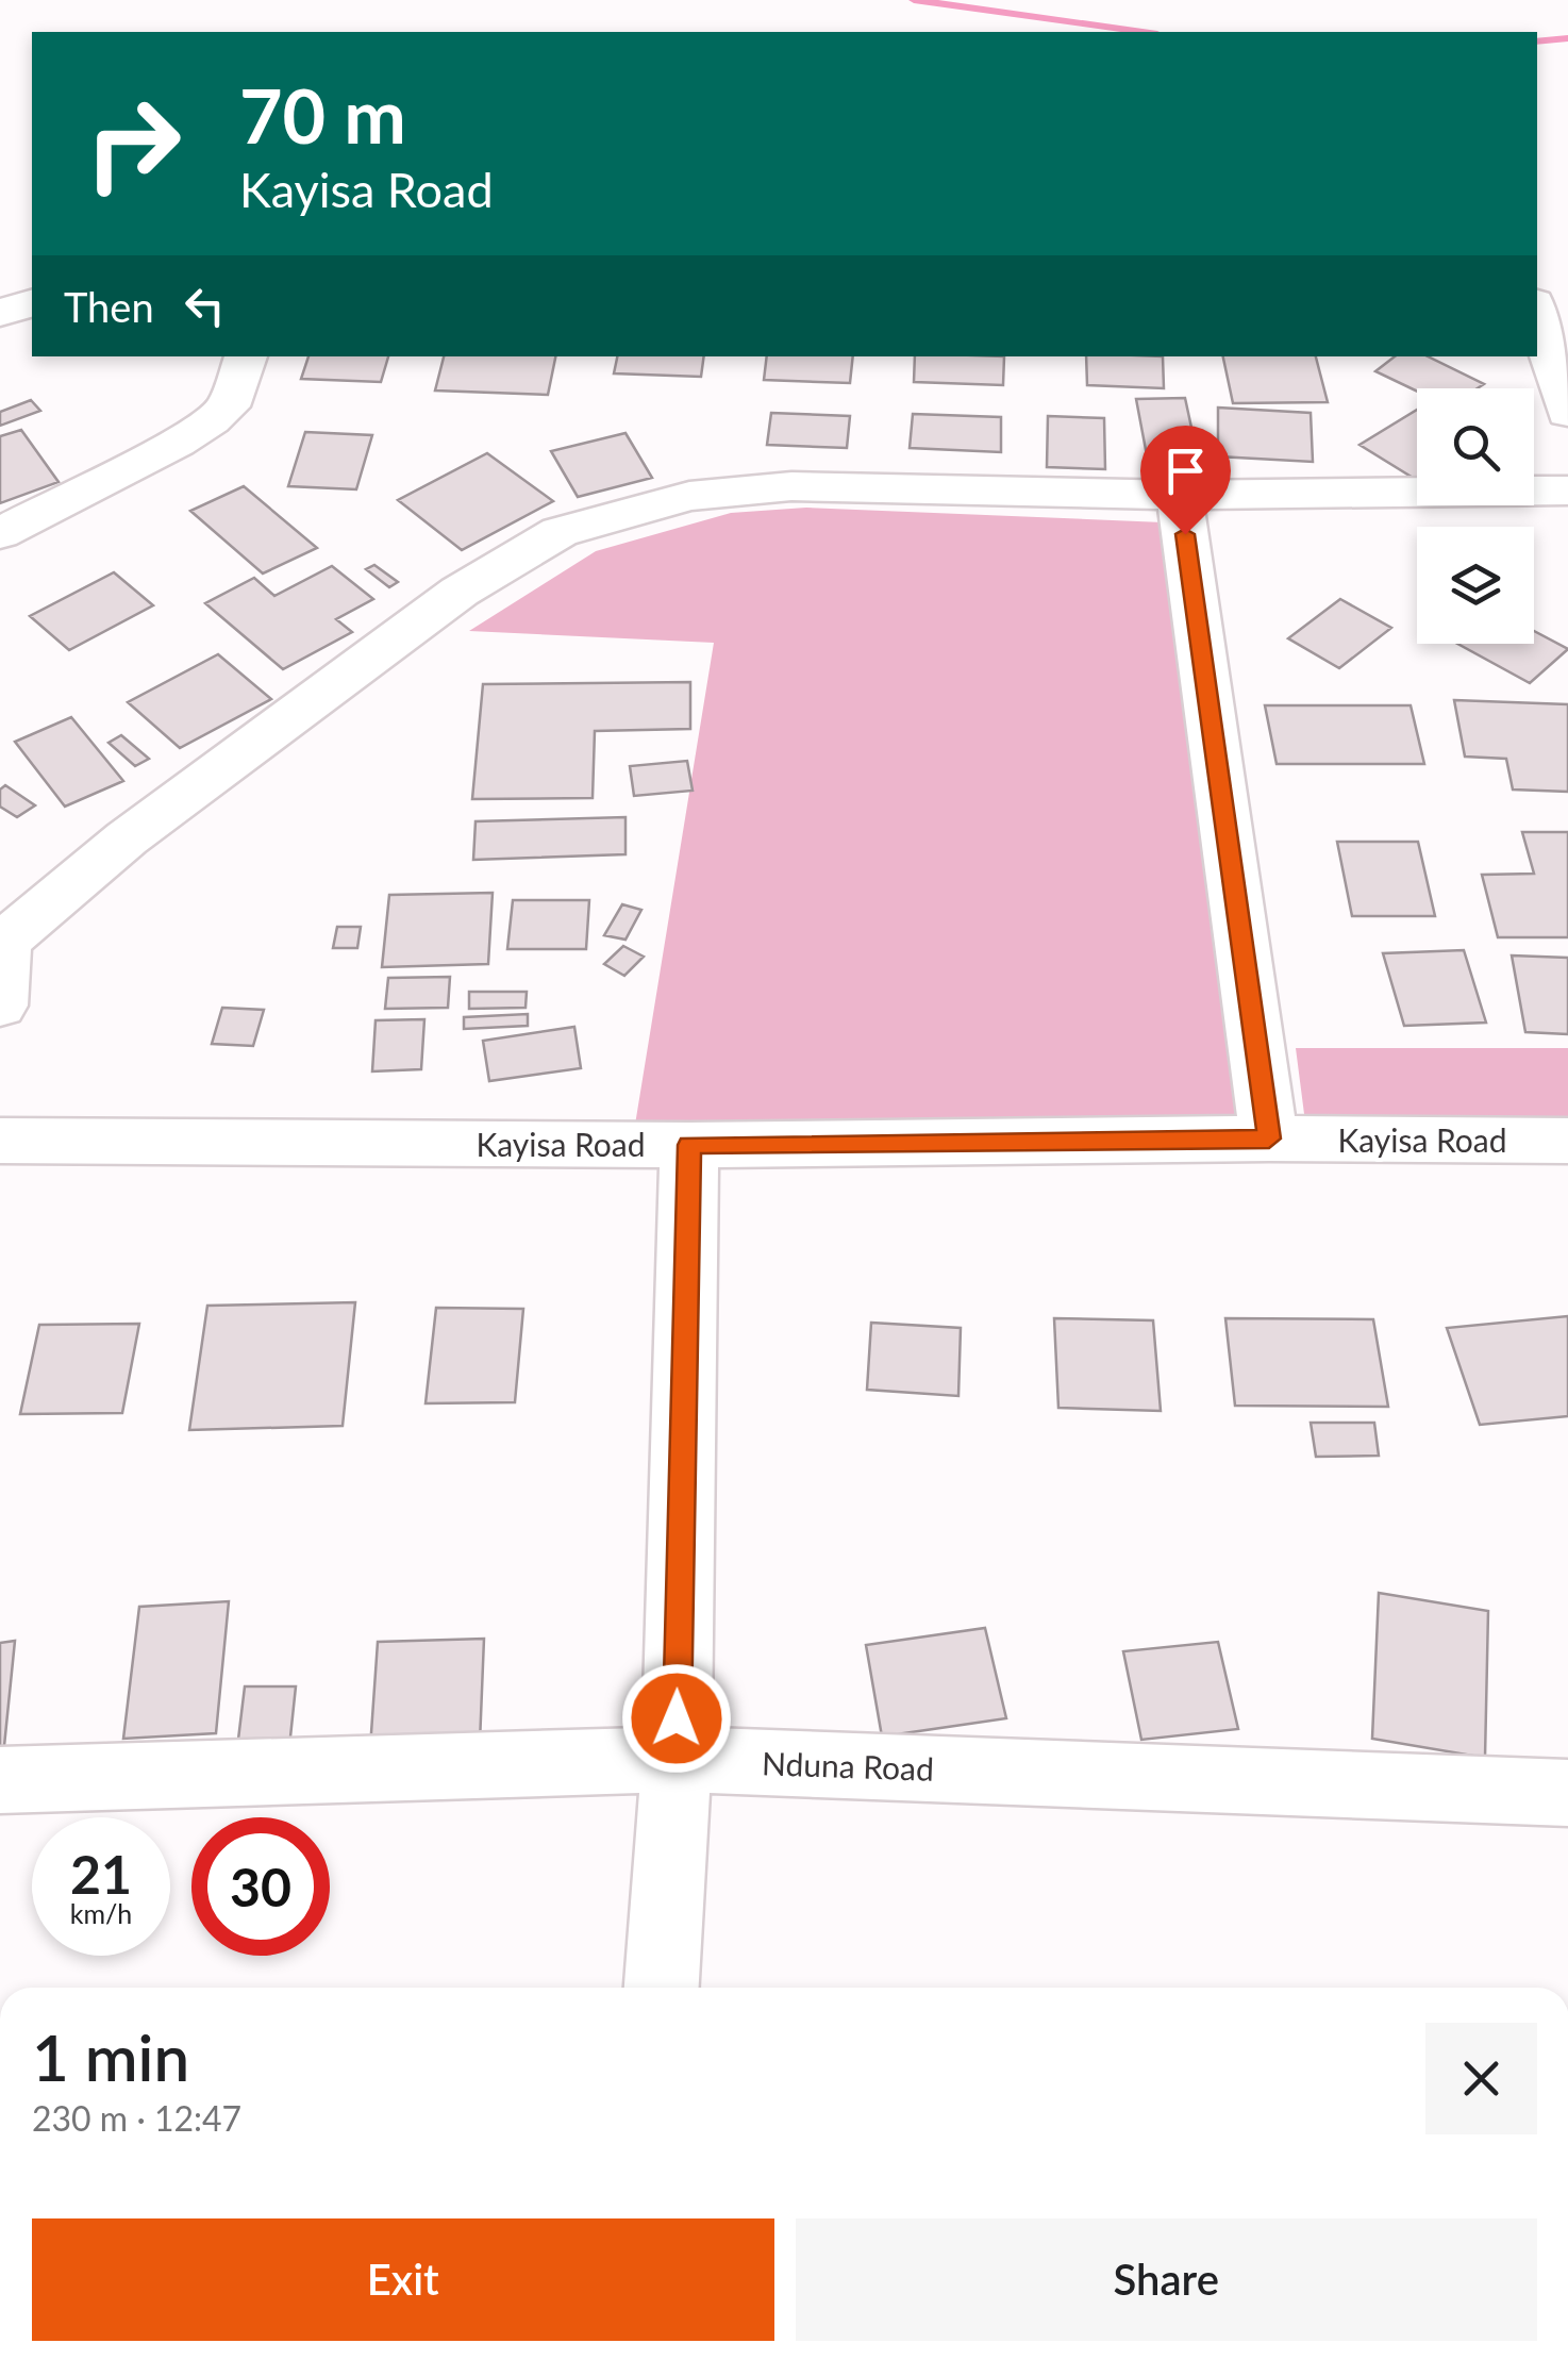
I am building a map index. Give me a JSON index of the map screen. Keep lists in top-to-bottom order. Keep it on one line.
{"streets":{"street":["Kayisa Road","Nduna Road"]},"page":{"turn":["70 m","Kayisa Road"],"then":"Then","speed":"21 km/h","limit":"30","heading":["1 min","230 m · 12:47"],"buttons":["Exit","Share"]}}
